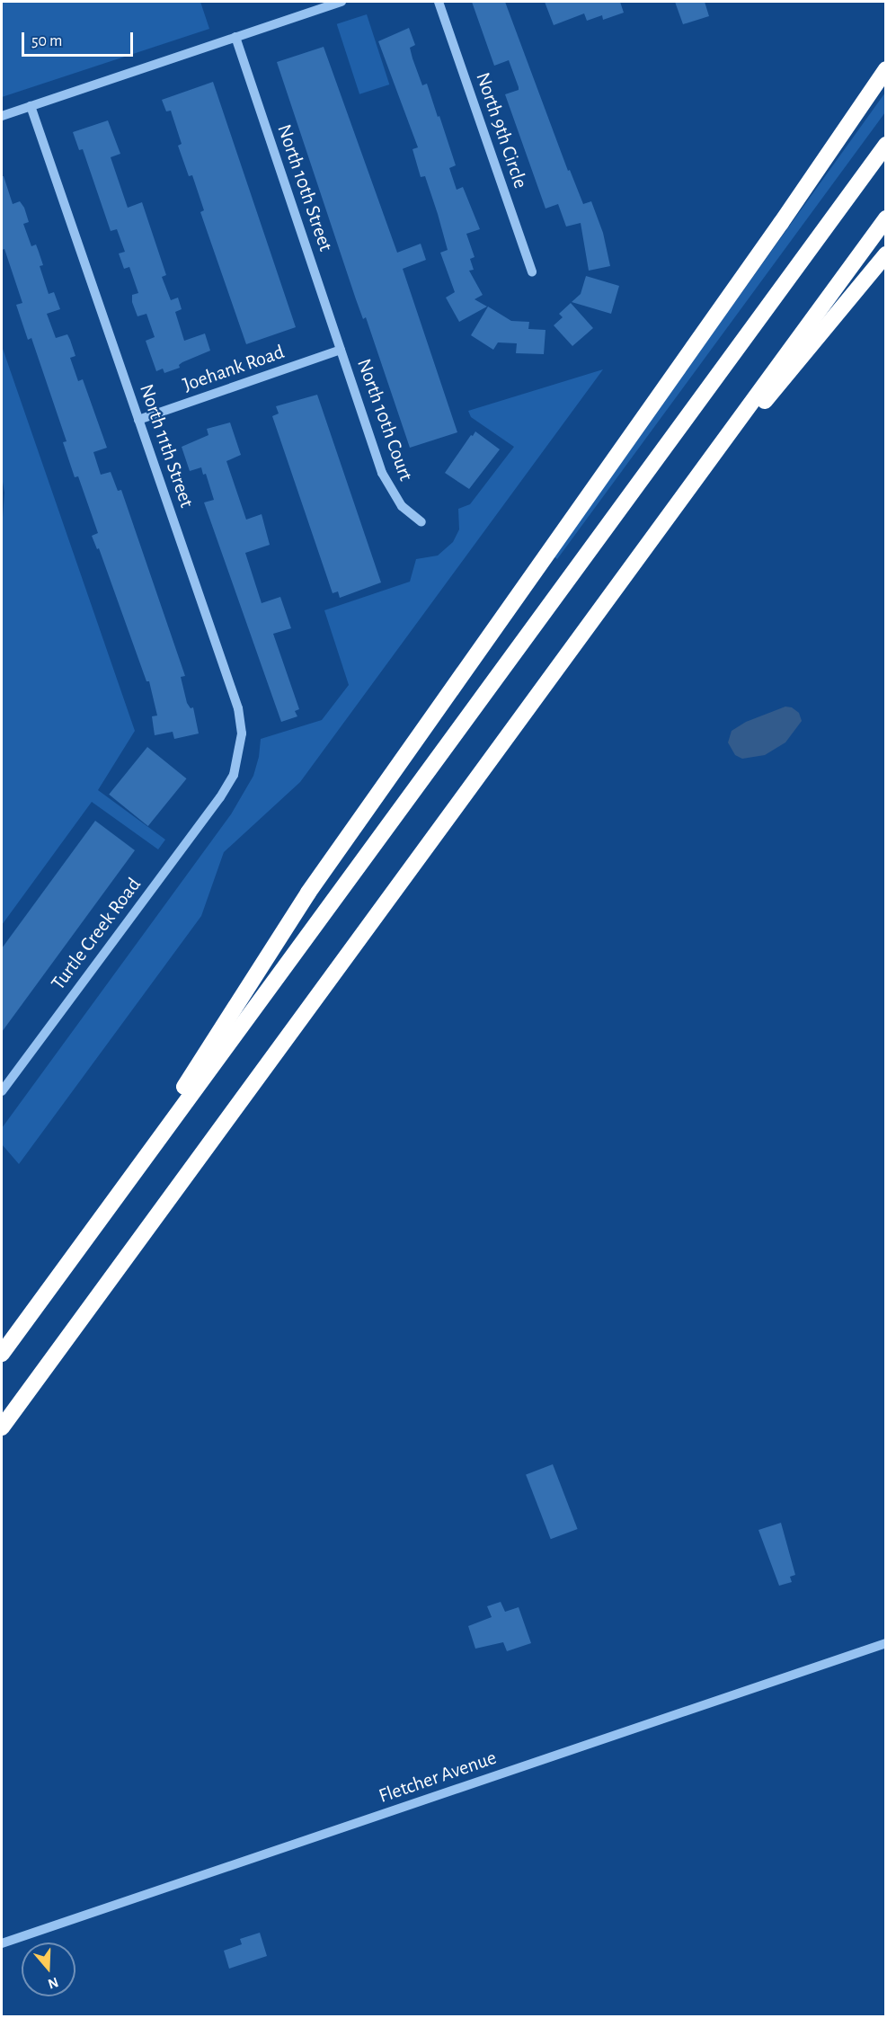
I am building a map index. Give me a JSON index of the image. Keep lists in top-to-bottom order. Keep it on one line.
{"streets":{"street":["North 9th Circle","North 10th Street","Joehank Road","North 10th Court","North 11th Street","Turtle Creek Road","Fletcher Avenue"]},"crossings":[["North 10th Street","Joehank Road"],["North 10th Street","North 10th Court"],["Joehank Road","North 10th Court"],["Joehank Road","North 11th Street"],["North 11th Street","Turtle Creek Road"]],"scale_bar":"50 m","north":"bottom"}
